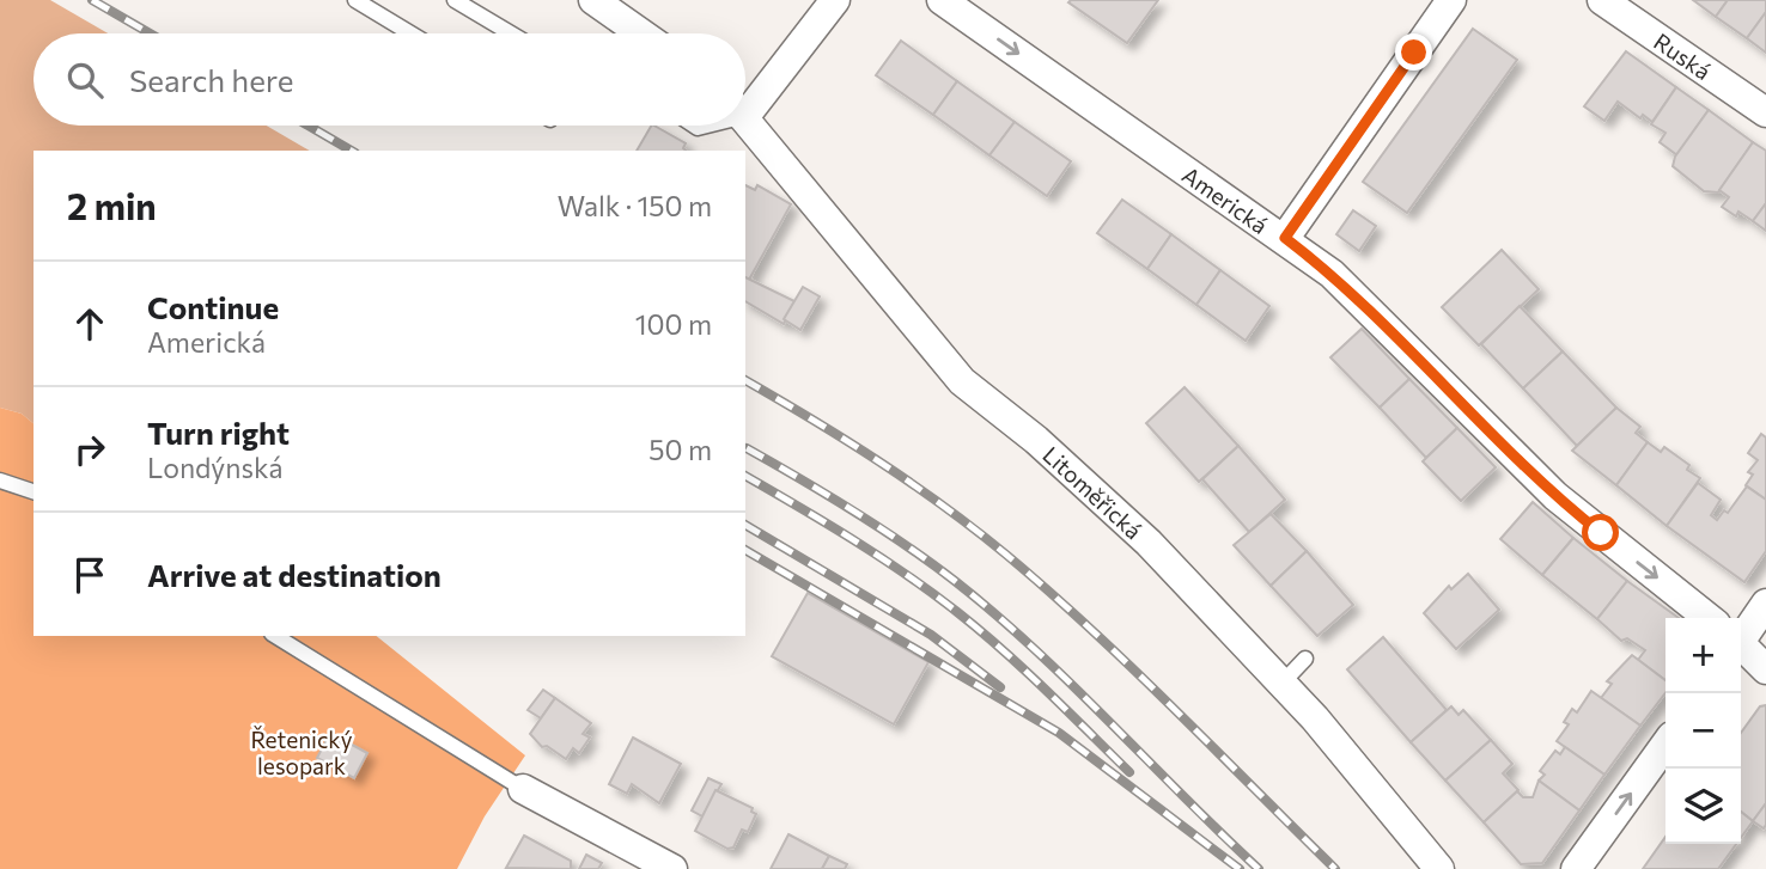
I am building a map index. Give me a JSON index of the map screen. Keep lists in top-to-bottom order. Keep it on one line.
{"streets":{"street":["Ruská","Americká","Litoměřická"]},"one_way":["Americká"],"parks":["Řetenický lesopark"],"page":{"search":"Search here","heading":["2 min","Walk · 150 m"],"list":[["Continue","Americká","100 m"],["Turn right","Londýnská","50 m"],"Arrive at destination"],"map_buttons":["+","−"]}}
